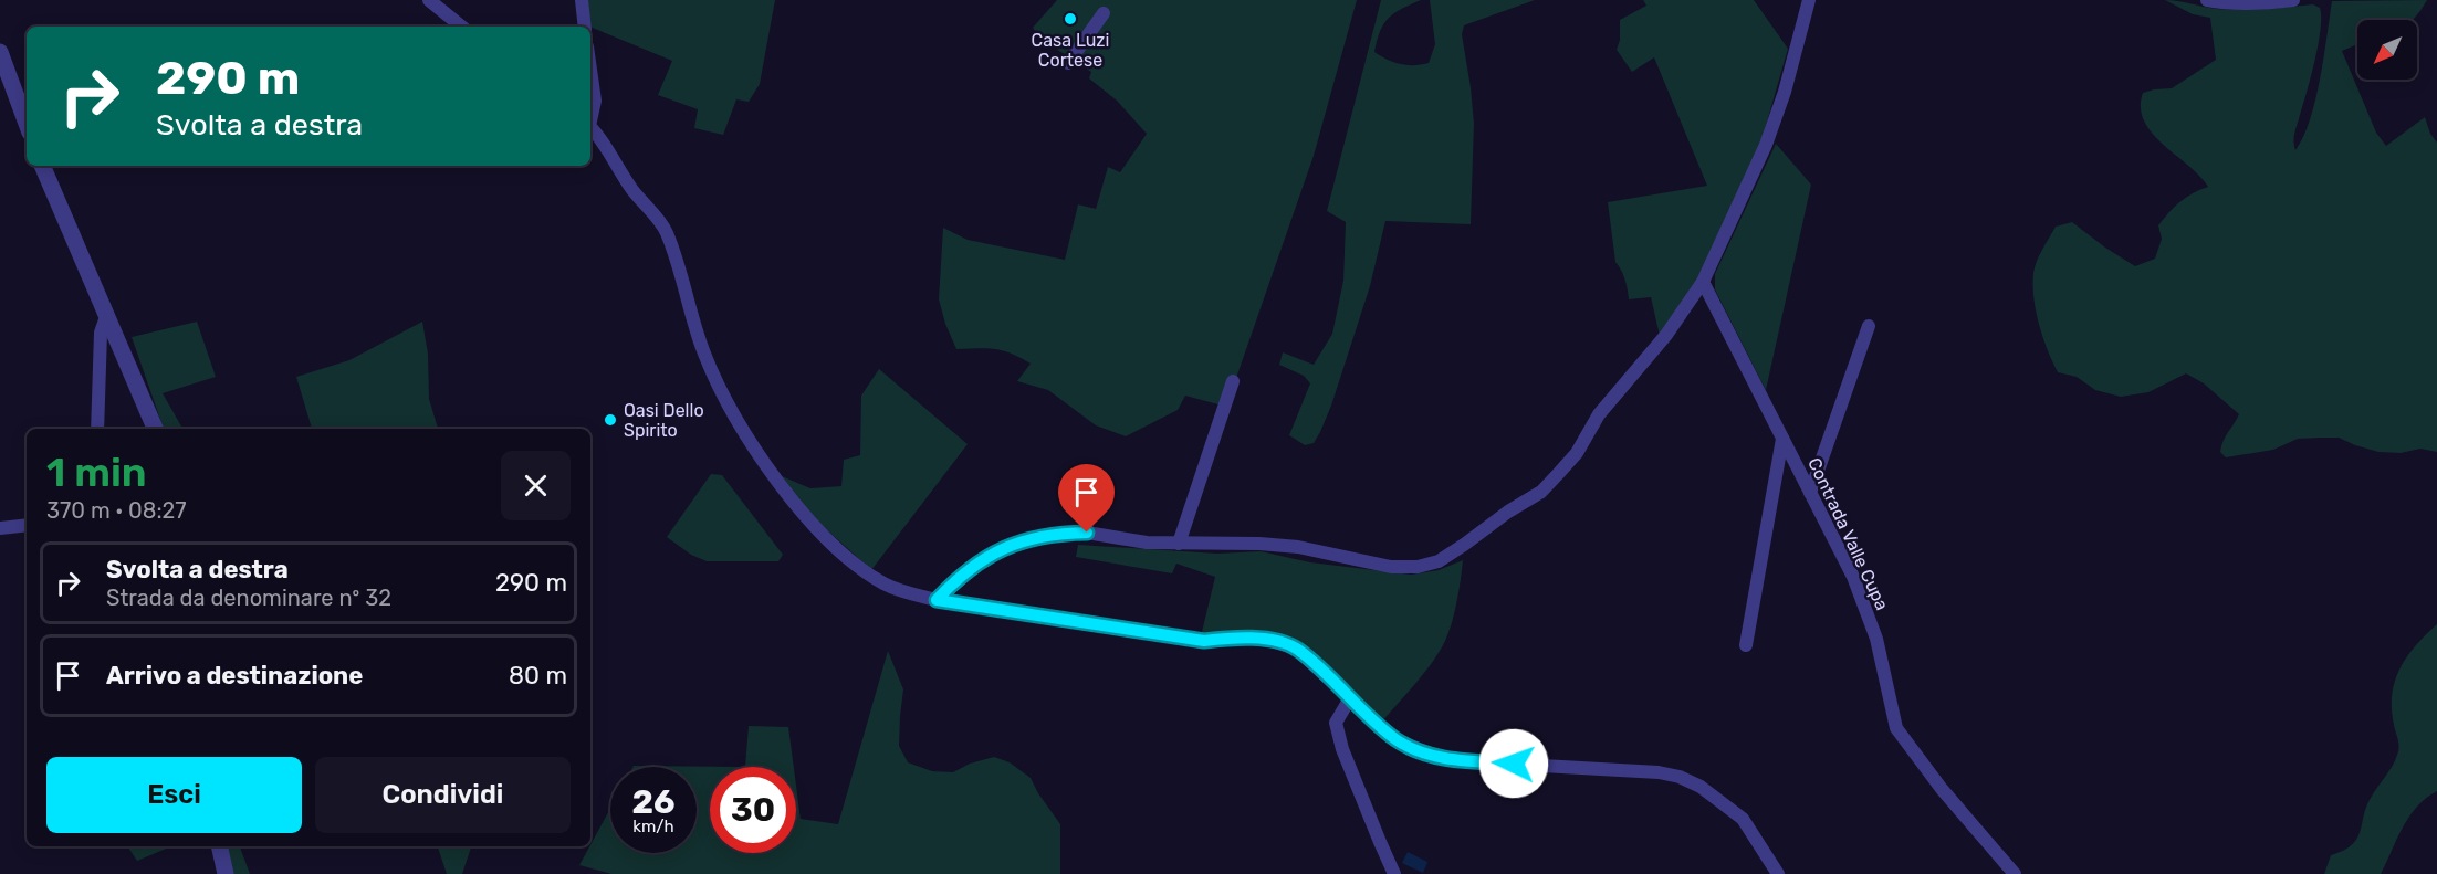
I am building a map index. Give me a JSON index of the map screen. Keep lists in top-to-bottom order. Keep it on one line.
{"streets":{"street":["Contrada Valle Cupa"]},"places":["Casa Luzi Cortese","Oasi Dello Spirito"],"north":"bottom left","page":{"turn":["290 m","Svolta a destra"],"heading":["1 min","370 m · 08:27"],"list":[{"name":"Svolta a destra","note":"Strada da denominare nº 32","value":"290 m"},{"name":"Arrivo a destinazione","value":"80 m"}],"buttons":["Esci","Condividi"],"speed":"26 km/h","limit":"30"}}
